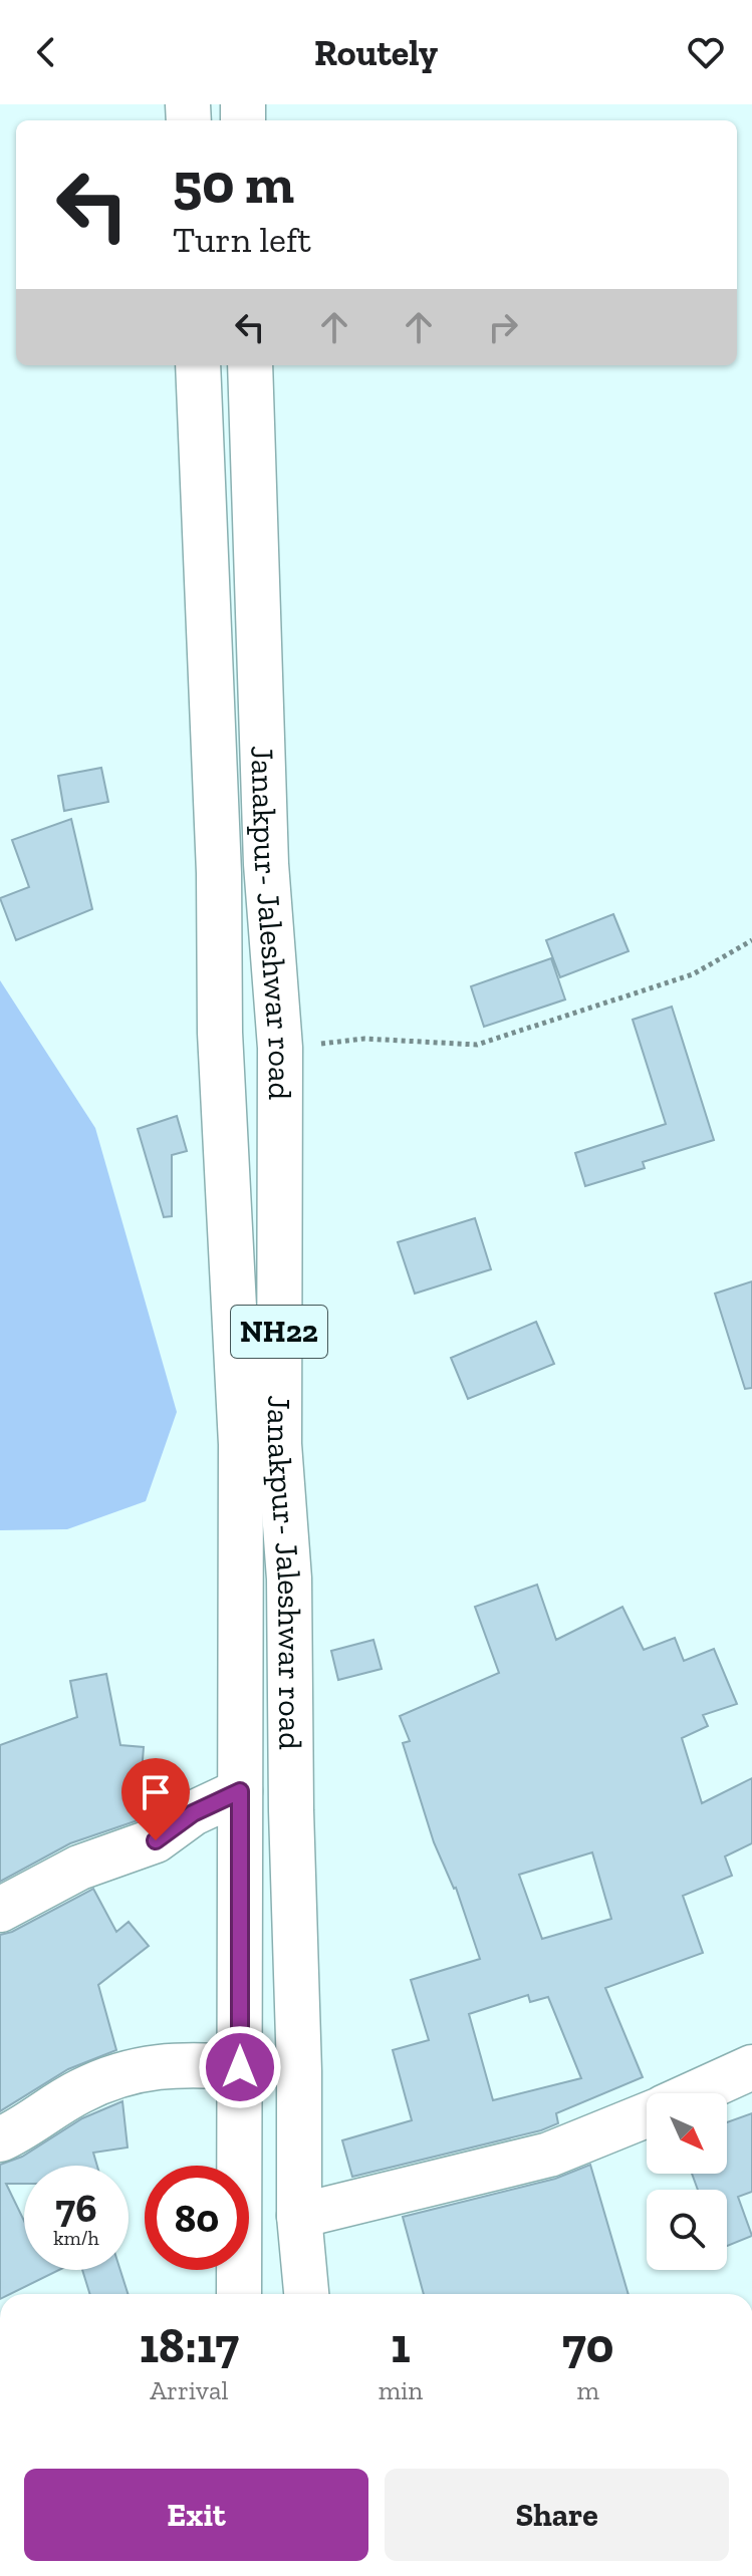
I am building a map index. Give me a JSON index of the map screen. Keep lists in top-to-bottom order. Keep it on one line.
{"streets":{"main road":["Janakpur- Jaleshwar road","NH22"]},"north":"bottom right","page":{"header":"Routely","turn":["50 m","Turn left"],"speed":"76 km/h","limit":"80","eta":["18:17","Arrival","1","min","70","m"],"buttons":["Exit","Share"]}}
